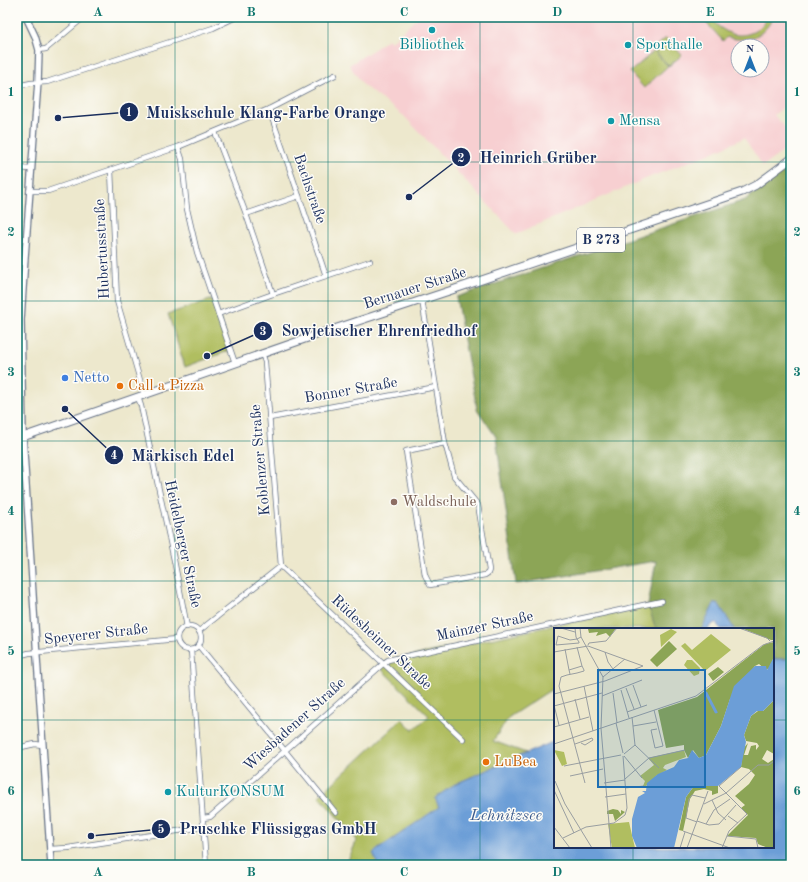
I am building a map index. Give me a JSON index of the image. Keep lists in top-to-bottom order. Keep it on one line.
{"streets":{"main road":["B 273","Bernauer Straße"],"street":["Bachstraße","Hubertusstraße","Bonner Straße","Koblenzer Straße","Heidelberger Straße","Mainzer Straße","Speyerer Straße","Rüdesheimer Straße","Wiesbadener Straße"]},"crossings":[["Hubertusstraße","Bernauer Straße"],["Hubertusstraße","Heidelberger Straße"],["Bernauer Straße","Koblenzer Straße"],["Bernauer Straße","Heidelberger Straße"],["Bonner Straße","Koblenzer Straße"],["Koblenzer Straße","Rüdesheimer Straße"],["Heidelberger Straße","Speyerer Straße"],["Mainzer Straße","Rüdesheimer Straße"],["Mainzer Straße","Wiesbadener Straße"],["Rüdesheimer Straße","Wiesbadener Straße"]],"water":["Lehnitzsee"],"places":["Bibliothek","Sporthalle","Muiskschule Klang-Farbe Orange","Mensa","Heinrich Grüber","Sowjetischer Ehrenfriedhof","Netto","Call a Pizza","Märkisch Edel","Waldschule","LuBea","KulturKONSUM","Pruschke Flüssiggas GmbH"],"north":"top","grid":{"columns":["A","B","C","D","E"],"rows":["1","2","3","4","5","6"]}}
